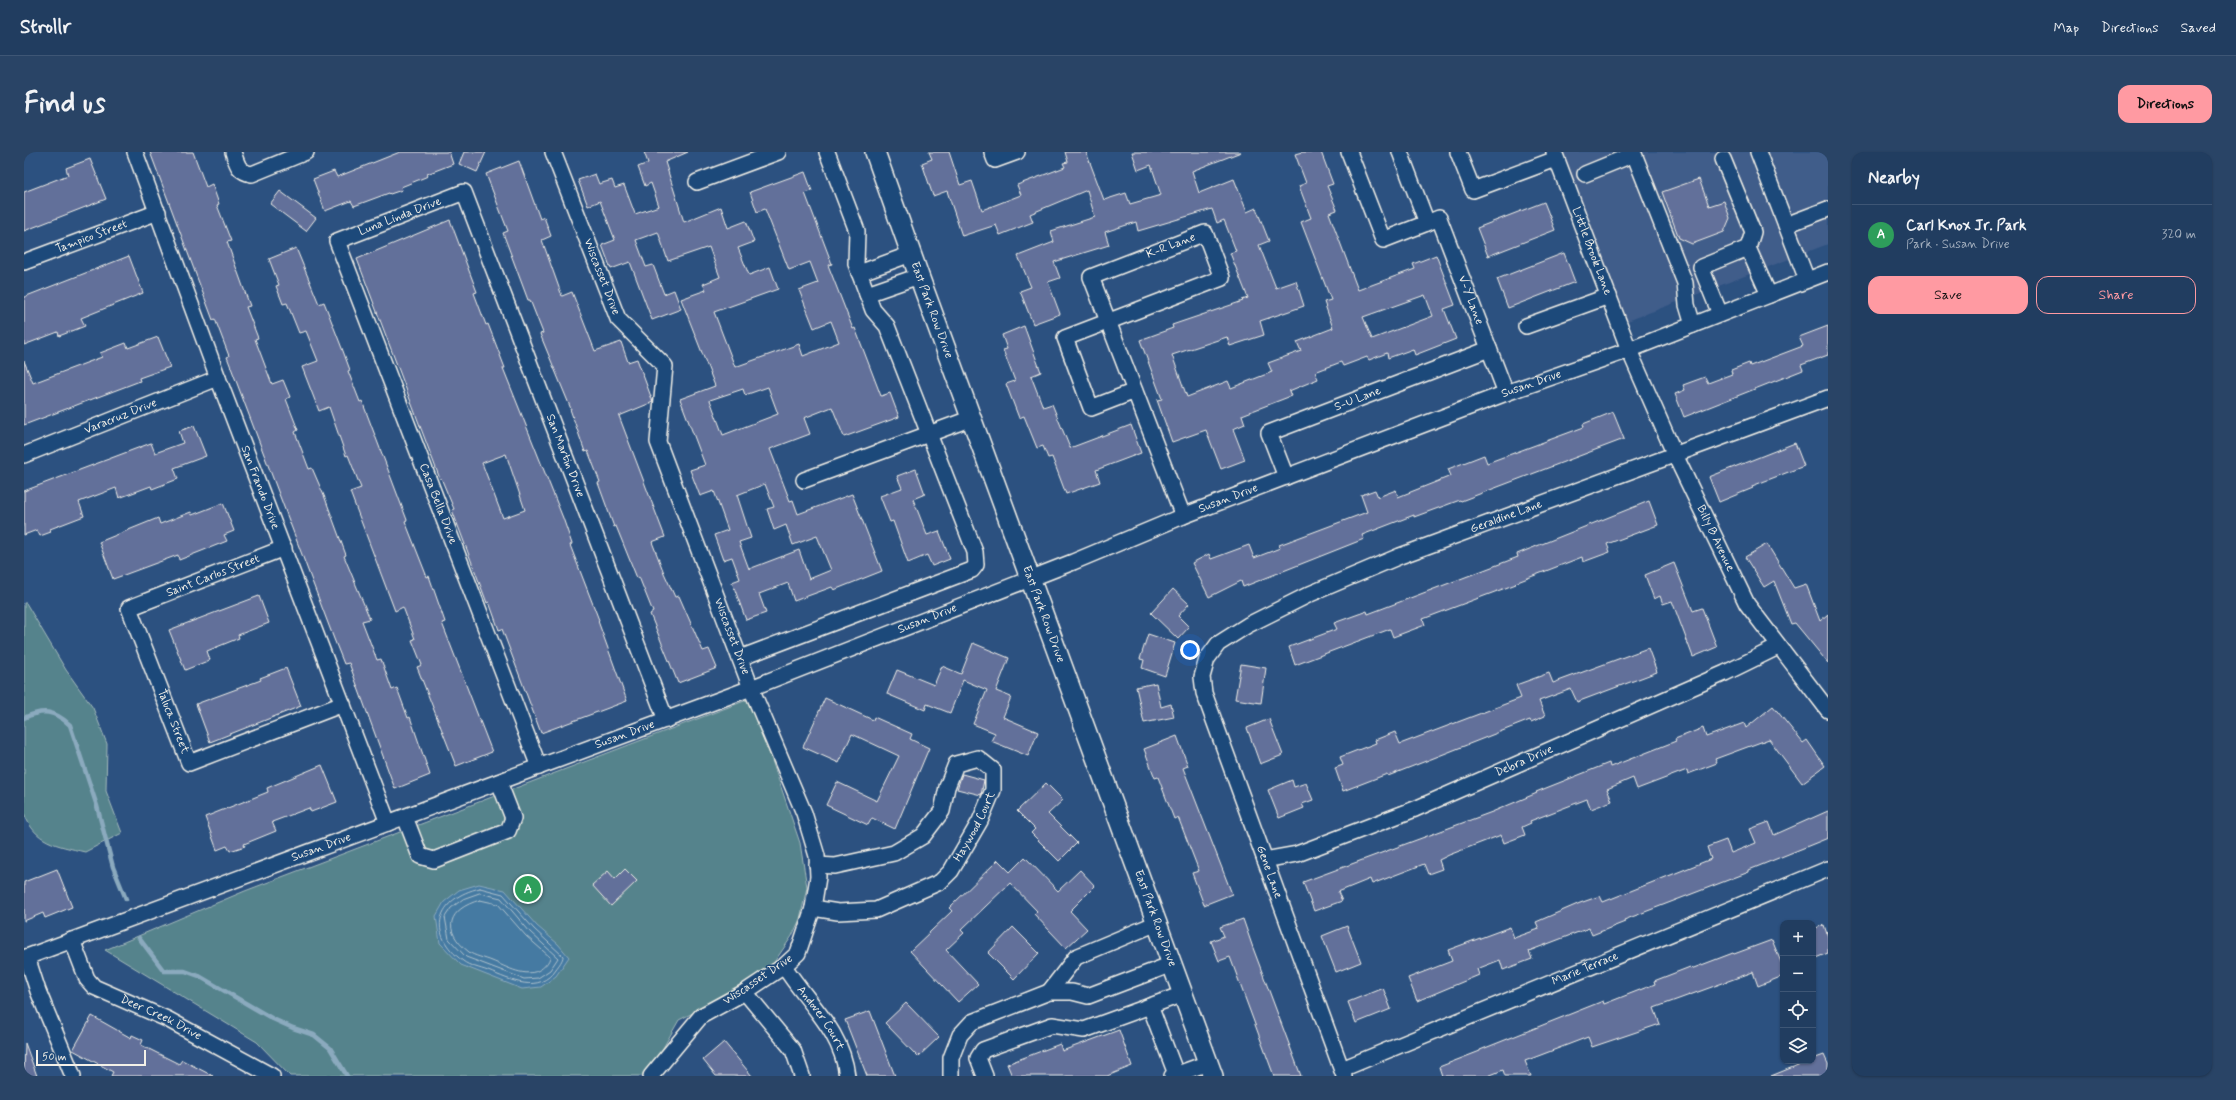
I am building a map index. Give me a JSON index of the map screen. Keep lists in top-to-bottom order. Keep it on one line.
{"streets":{"main road":["East Park Row Drive"],"street":["Luna Linda Drive","Tampico Street","K-R Lane","Little Brook Lane","Wiscasset Drive","V-Y Lane","Susan Drive","S-U Lane","Varacruz Drive","San Martin Drive","San Frando Drive","Casa Bella Drive","Geraldine Lane","Billy B Avenue","Saint Carlos Street","Taluca Street","Debra Drive","Haywood Court","Gene Lane","Marie Terrace","Deer Creek Drive","Andover Court"]},"crossings":[["Luna Linda Drive","San Martin Drive"],["Luna Linda Drive","Casa Bella Drive"],["Tampico Street","San Frando Drive"],["K-R Lane","Susan Drive"],["Little Brook Lane","Susan Drive"],["Little Brook Lane","Billy B Avenue"],["Wiscasset Drive","Susan Drive"],["Wiscasset Drive","Haywood Court"],["Wiscasset Drive","Andover Court"],["V-Y Lane","Susan Drive"],["V-Y Lane","S-U Lane"],["East Park Row Drive","Susan Drive"],["Susan Drive","S-U Lane"],["Susan Drive","San Martin Drive"],["Susan Drive","San Frando Drive"],["Susan Drive","Casa Bella Drive"],["Susan Drive","Billy B Avenue"],["Susan Drive","Deer Creek Drive"],["Varacruz Drive","San Frando Drive"],["San Frando Drive","Saint Carlos Street"],["San Frando Drive","Taluca Street"],["Geraldine Lane","Billy B Avenue"],["Geraldine Lane","Gene Lane"],["Billy B Avenue","Debra Drive"],["Saint Carlos Street","Taluca Street"],["Debra Drive","Gene Lane"],["Gene Lane","Marie Terrace"]],"scale_bar":"50 m","page":{"header":"Strollr","nav":["Map","Directions","Saved"],"buttons":["Directions",["Save","Share"]],"title":"Find us","heading":"Nearby","list":[{"mark":"A","name":"Carl Knox Jr. Park","note":"Park · Susan Drive","value":"320 m"}],"pins":"A","map_buttons":["+","−"],"scale":"50 m"}}
